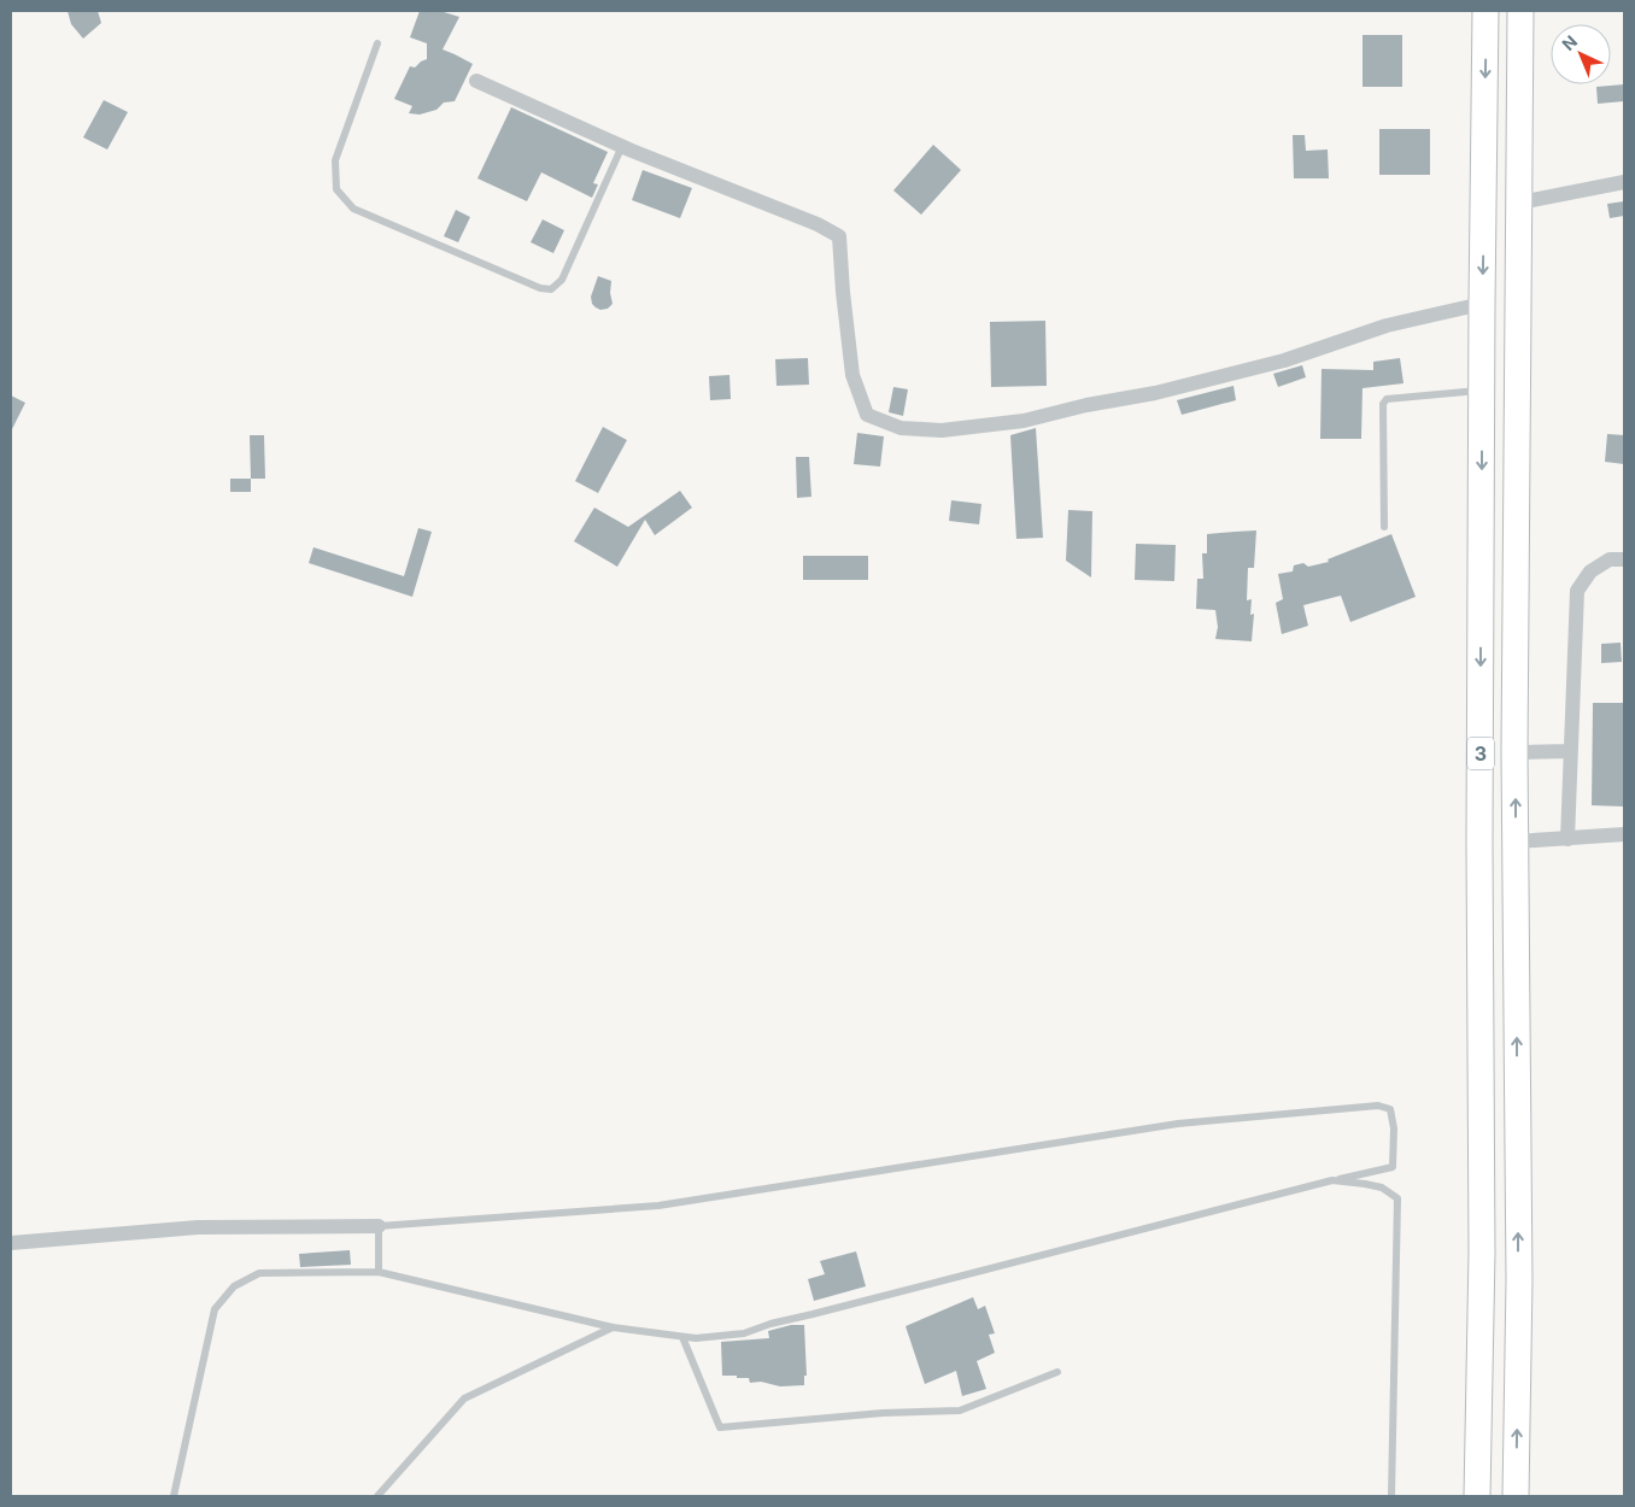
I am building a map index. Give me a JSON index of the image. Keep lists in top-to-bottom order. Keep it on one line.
{"streets":{"highway":["3"]},"north":"top left"}
